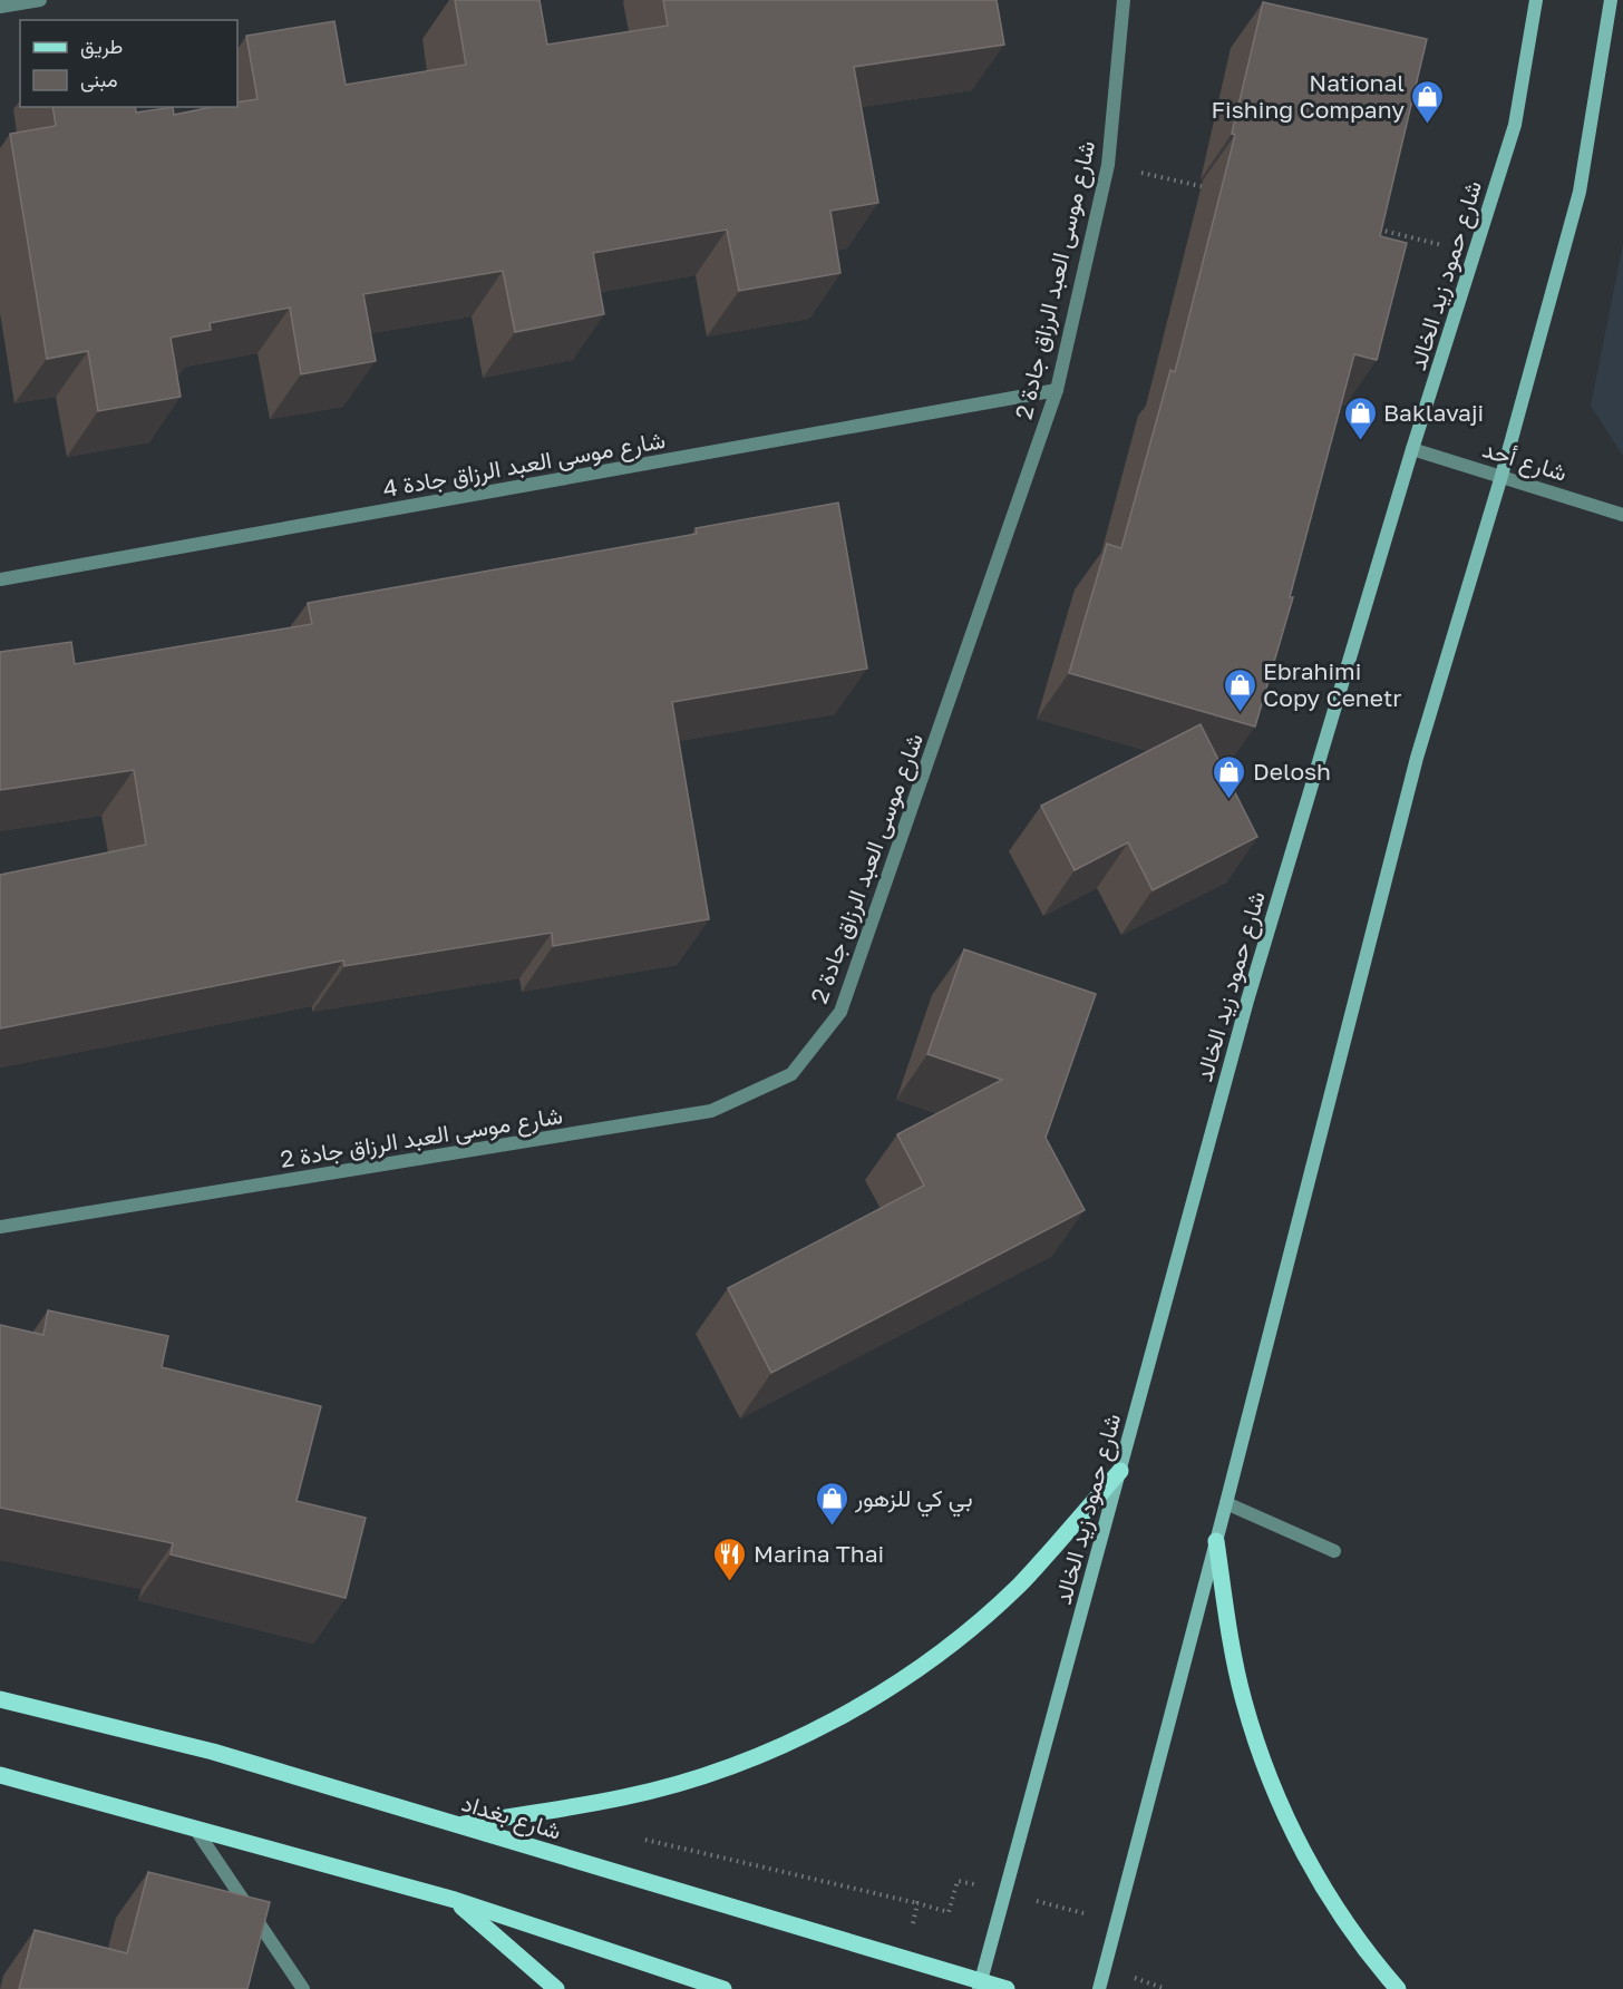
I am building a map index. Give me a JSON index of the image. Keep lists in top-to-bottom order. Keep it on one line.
{"streets":{"main road":["شارع حمود زيد الخالد","شارع بغداد"],"street":["شارع موسى العبد الرزاق جادة 2","شارع أحد","شارع موسى العبد الرزاق جادة 4"]},"crossings":[["شارع حمود زيد الخالد","شارع أحد"],["شارع حمود زيد الخالد","شارع بغداد"],["شارع موسى العبد الرزاق جادة 2","شارع موسى العبد الرزاق جادة 4"]],"places":{"shop":["National Fishing Company","Baklavaji","Ebrahimi Copy Cenetr","Delosh","بي كي للزهور"],"restaurant":["Marina Thai"]},"legend":["طريق","مبنى"]}
